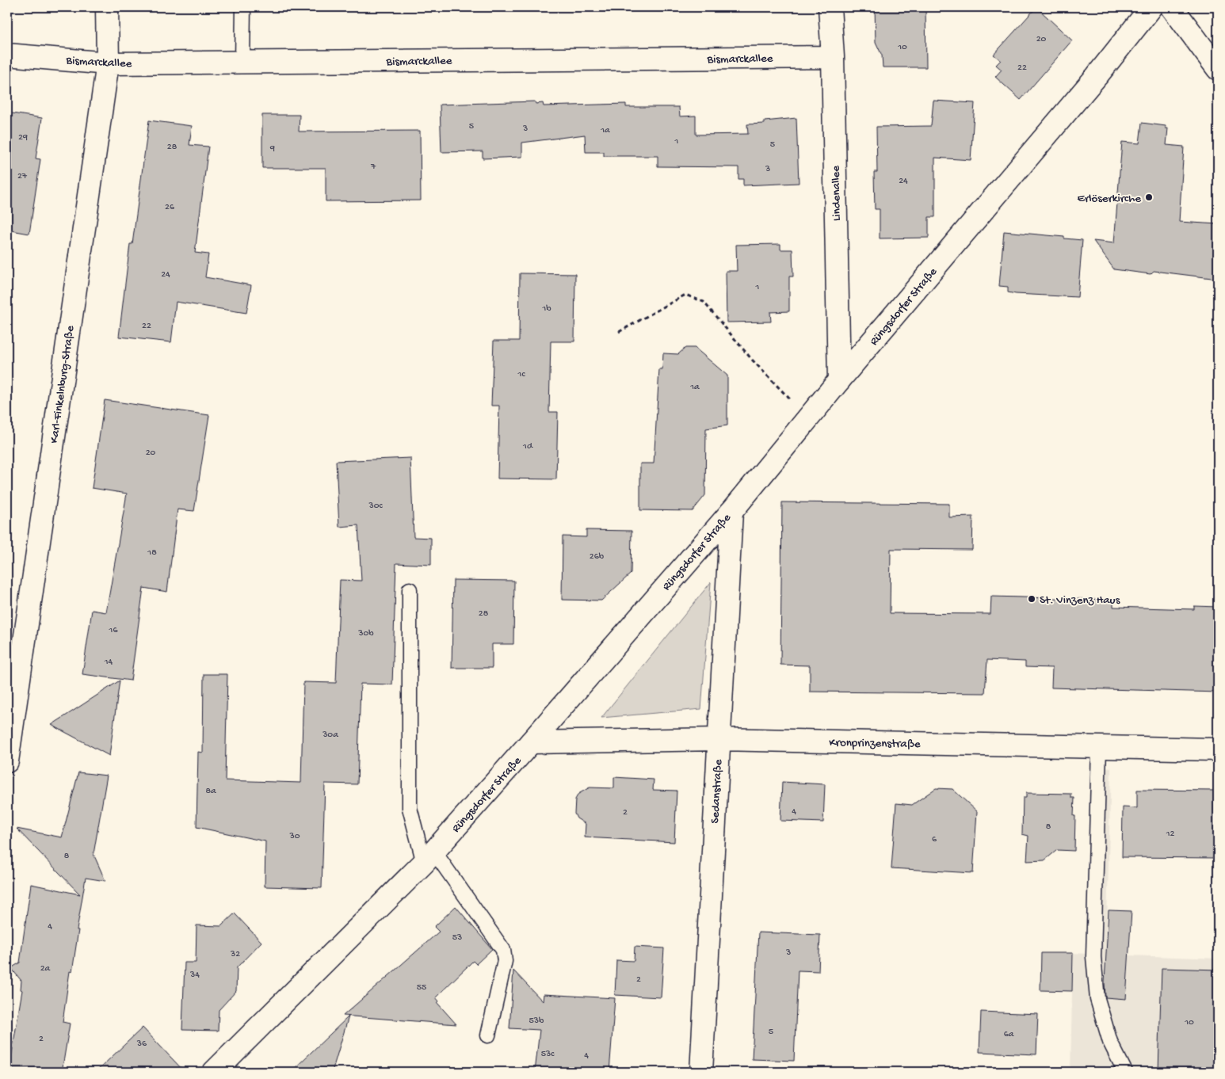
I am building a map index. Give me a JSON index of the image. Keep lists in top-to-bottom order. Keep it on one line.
{"streets":{"street":["Bismarckallee","Lindenallee","Rüngsdorfer Straße","Karl-Finkelnburg-Straße","Kronprinzenstraße","Sedanstraße"]},"crossings":[["Bismarckallee","Lindenallee"],["Bismarckallee","Karl-Finkelnburg-Straße"],["Lindenallee","Rüngsdorfer Straße"],["Rüngsdorfer Straße","Kronprinzenstraße"],["Rüngsdorfer Straße","Sedanstraße"],["Kronprinzenstraße","Sedanstraße"]],"places":["Erlöserkirche","St. Vinzenz Haus"],"house_numbers":["20","10","22","5","3","1a","29","1","5","28","9","7","3","27","24","26","24","1","1b","22","1c","1a","1d","20","30c","18","26b","28","16","30b","14","30a","8a","4","2","8","12","30","6","8","4","53","3","32","2a","34","2","55","53b","10","5","6a","2","36","53c","4"]}
